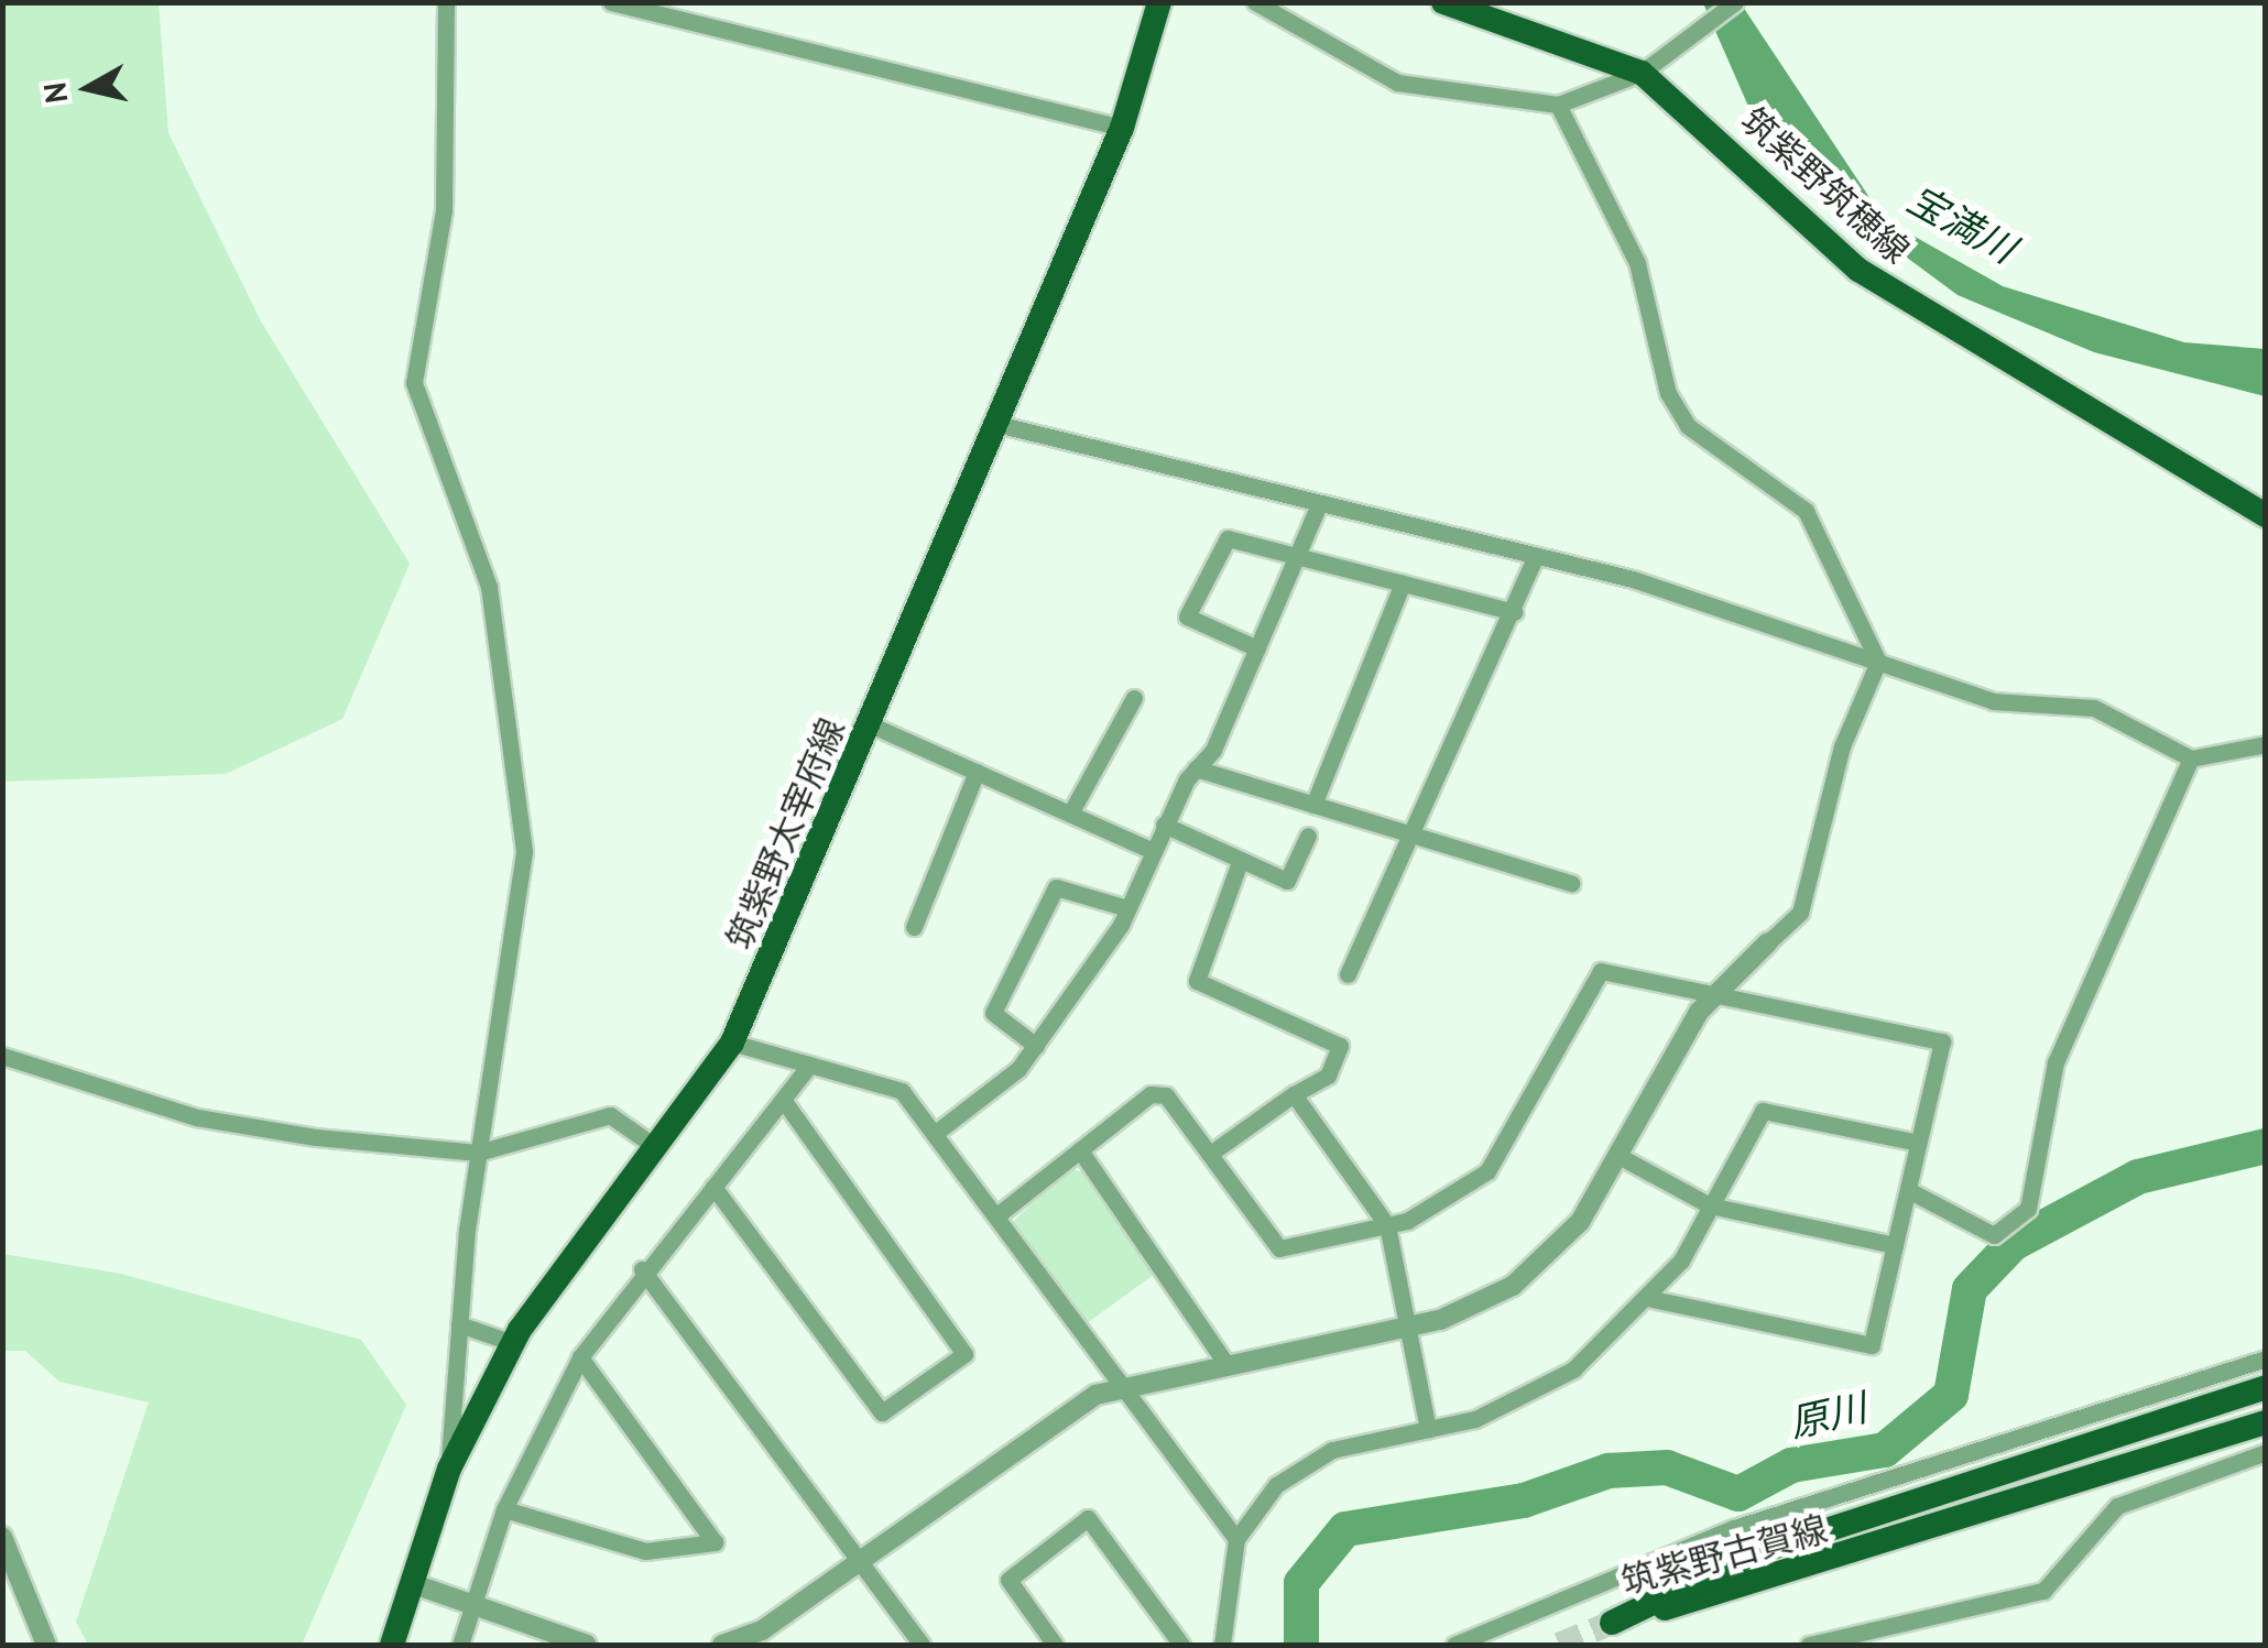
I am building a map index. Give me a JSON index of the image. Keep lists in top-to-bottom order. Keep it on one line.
{"streets":{"main road":["筑紫野筑穂線","筑紫野太宰府線","筑紫野古賀線"]},"water":["宝満川","原川"],"north":"left"}
